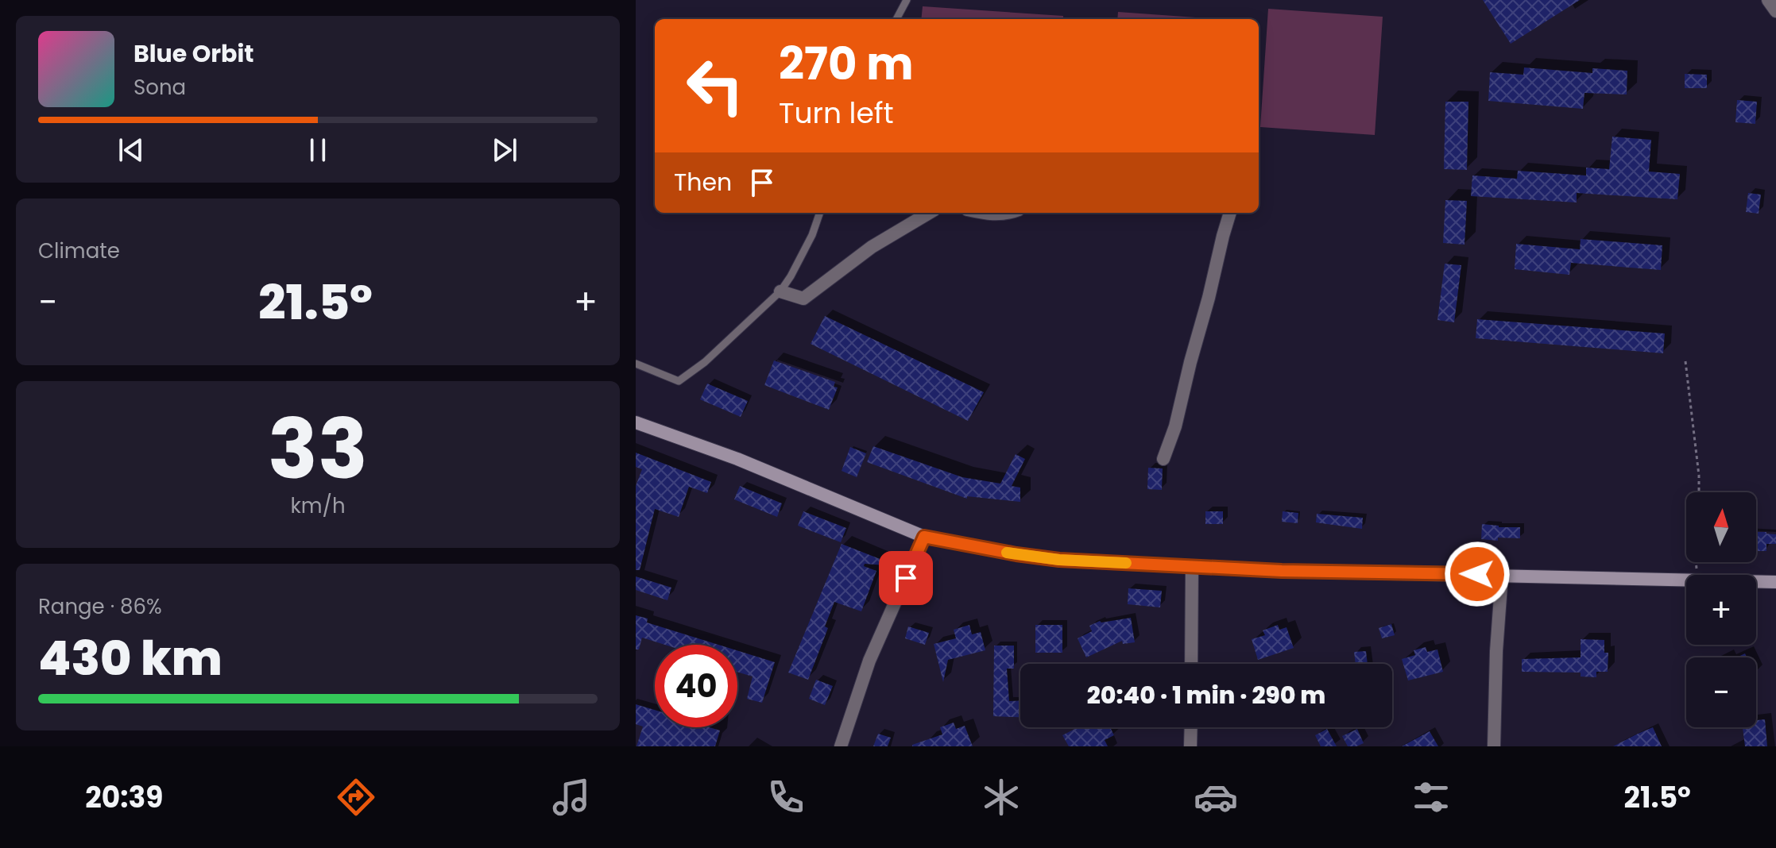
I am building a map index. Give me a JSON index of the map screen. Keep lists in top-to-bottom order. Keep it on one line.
{"north":"top","page":{"turn":["270 m","Turn left"],"song":["Blue Orbit","Sona"],"then":"Then","tile":["Climate",["33","km/h"],["Range · 86%","430 km"]],"heat":["−","21.5°","+"],"map_buttons":["+","−"],"limit":"40","trip":"20:40 · 1 min · 290 m","tabs":["20:39","21.5°"]}}
